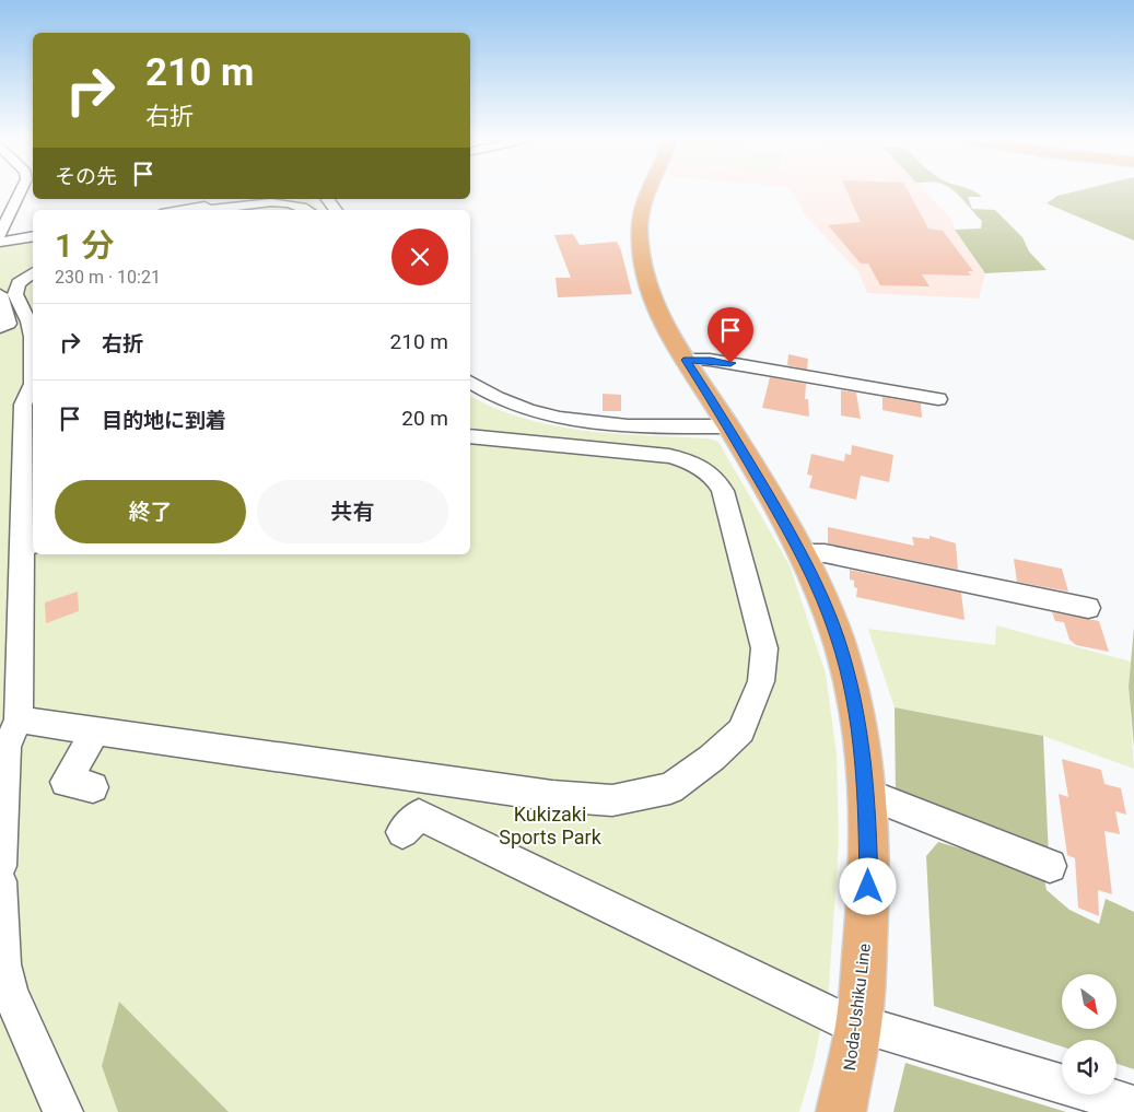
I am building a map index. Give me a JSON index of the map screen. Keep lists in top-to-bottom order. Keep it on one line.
{"streets":{"main road":["Noda-Ushiku Line"]},"parks":["Kukizaki Sports Park"],"north":"bottom right","page":{"turn":["210 m","右折"],"then":"その先","heading":["1 分","230 m · 10:21"],"list":[{"name":"右折","value":"210 m"},{"name":"目的地に到着","value":"20 m"}],"buttons":["終了","共有"]}}
